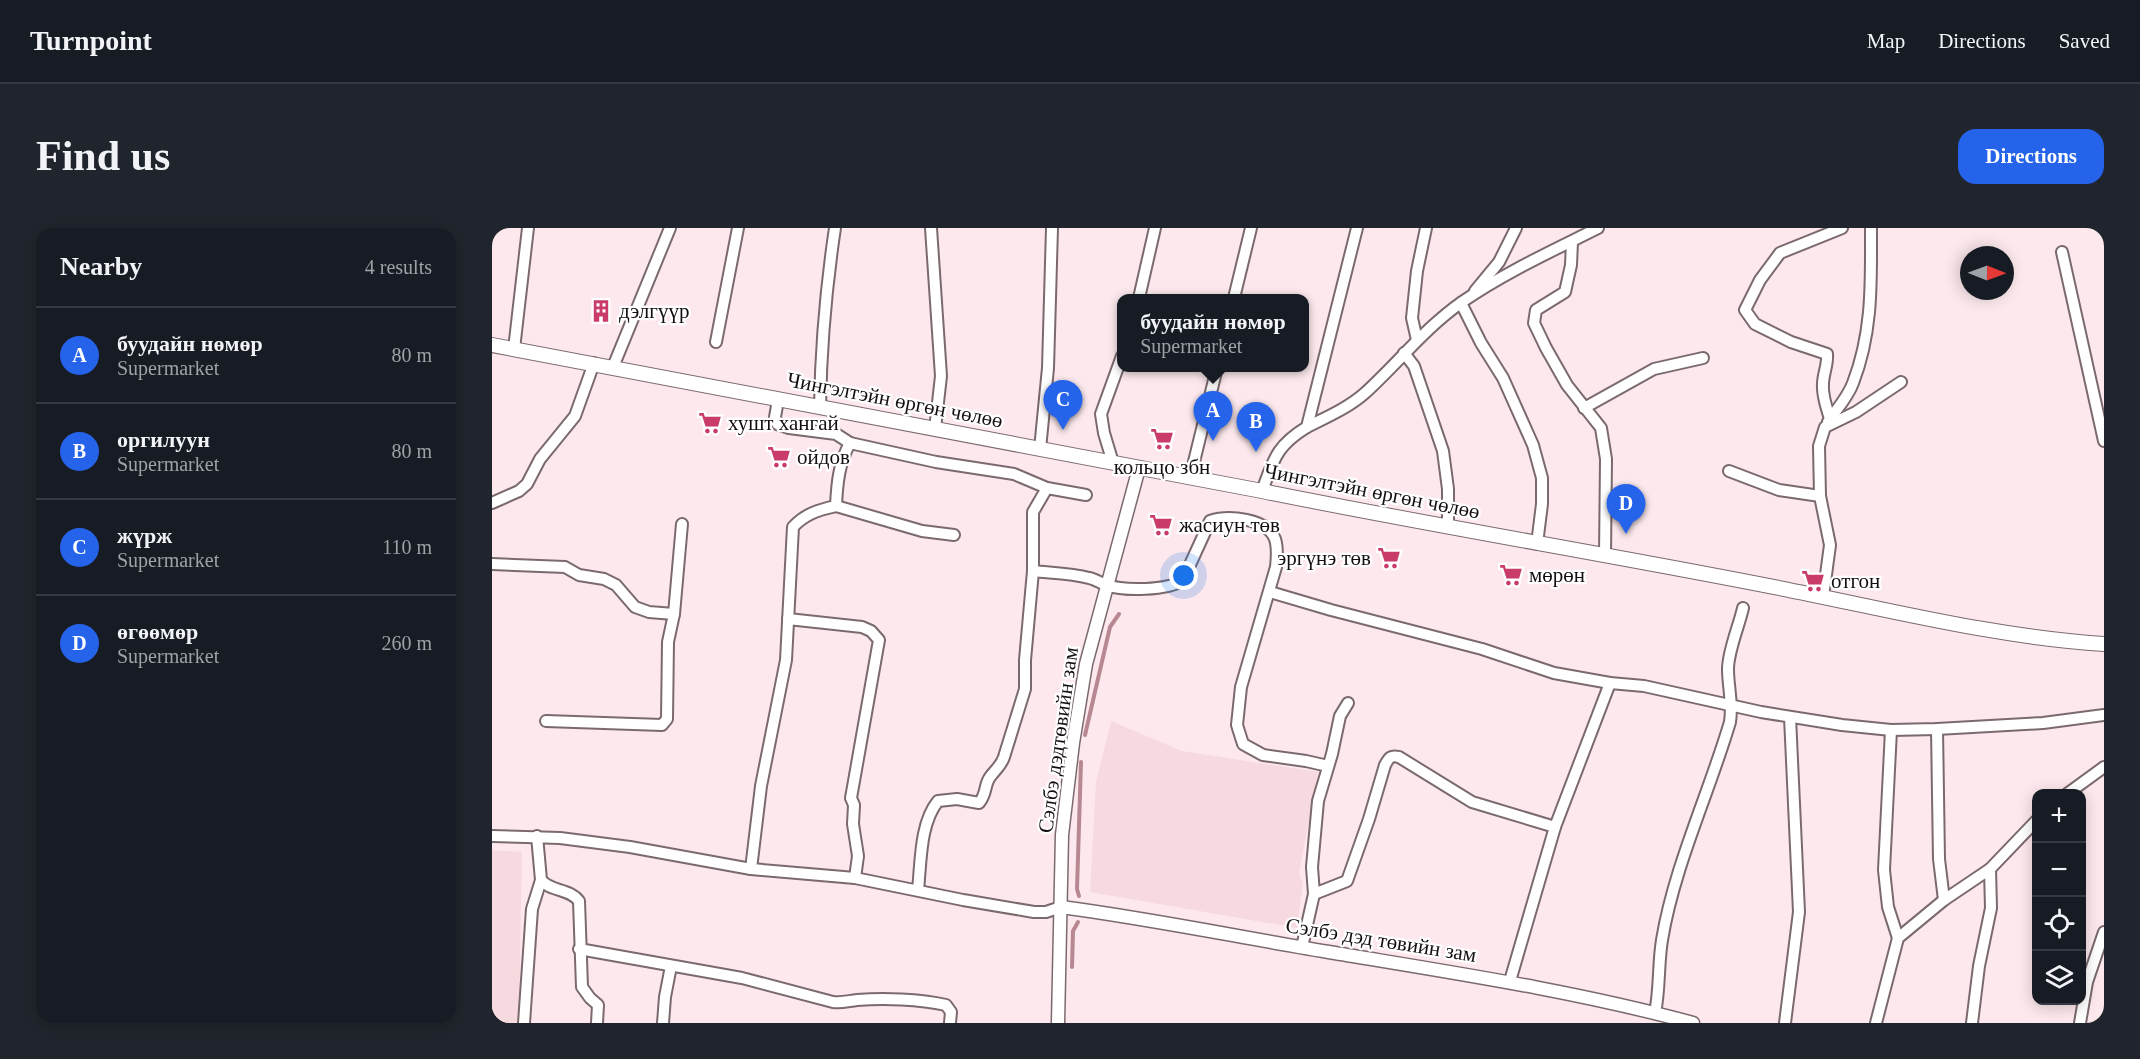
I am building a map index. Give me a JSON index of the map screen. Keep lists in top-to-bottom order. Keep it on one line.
{"streets":{"main road":["Чингэлтэйн өргөн чөлөө"],"street":["Сэлбэ дэдтөвийн зам","Сэлбэ дэд төвийн зам"]},"crossings":[["Чингэлтэйн өргөн чөлөө","Сэлбэ дэдтөвийн зам"],["Сэлбэ дэдтөвийн зам","Сэлбэ дэд төвийн зам"]],"places":{"building":["дэлгүүр"],"supermarket":["хушт хангай","кольцо збн","ойдов","жасиун төв","эргүнэ төв","мөрөн","отгон"]},"north":"right","page":{"header":"Turnpoint","nav":["Map","Directions","Saved"],"buttons":"Directions","title":"Find us","heading":["Nearby","4 results"],"popup":["буудайн нөмөр","Supermarket"],"list":[{"mark":"A","name":"буудайн нөмөр","note":"Supermarket","value":"80 m"},{"mark":"B","name":"оргилуун","note":"Supermarket","value":"80 m"},{"mark":"C","name":"жүрж","note":"Supermarket","value":"110 m"},{"mark":"D","name":"өгөөмөр","note":"Supermarket","value":"260 m"}],"pins":["C","A","B","D"],"map_buttons":["+","−"]}}
